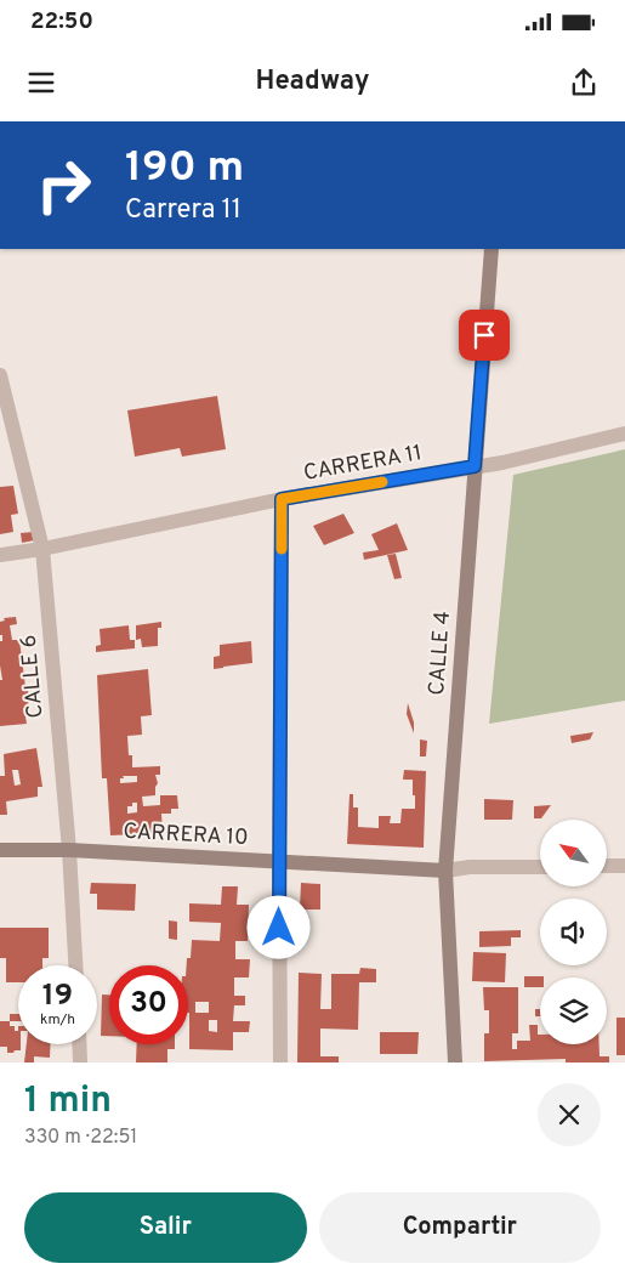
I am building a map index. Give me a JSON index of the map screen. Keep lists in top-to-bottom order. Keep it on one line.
{"streets":{"street":["CARRERA 11","CALLE 4","CALLE 6","CARRERA 10"]},"crossings":[["CARRERA 11","CALLE 4"],["CARRERA 11","CALLE 6"],["CALLE 4","CARRERA 10"],["CALLE 6","CARRERA 10"]],"north":"top left","page":{"status":"22:50","header":"Headway","turn":["190 m","Carrera 11"],"speed":"19 km/h","limit":"30","heading":["1 min","330 m · 22:51"],"buttons":["Salir","Compartir"]}}
